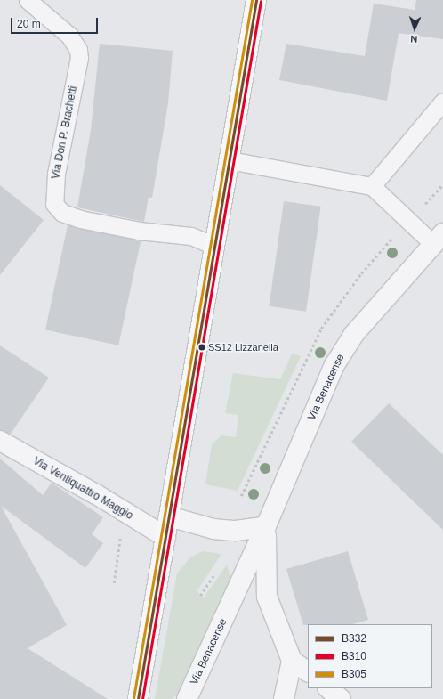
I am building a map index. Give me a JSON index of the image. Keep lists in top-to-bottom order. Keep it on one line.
{"streets":{"street":["Via Benacense","Via Ventiquattro Maggio"],"lane":["Via Don P. Brachetti"]},"places":["SS12 Lizzanella"],"lines":["transit line B332","transit line B305","transit line B310"],"legend":["B332","B310","B305"],"scale_bar":"20 m","north":"bottom"}
